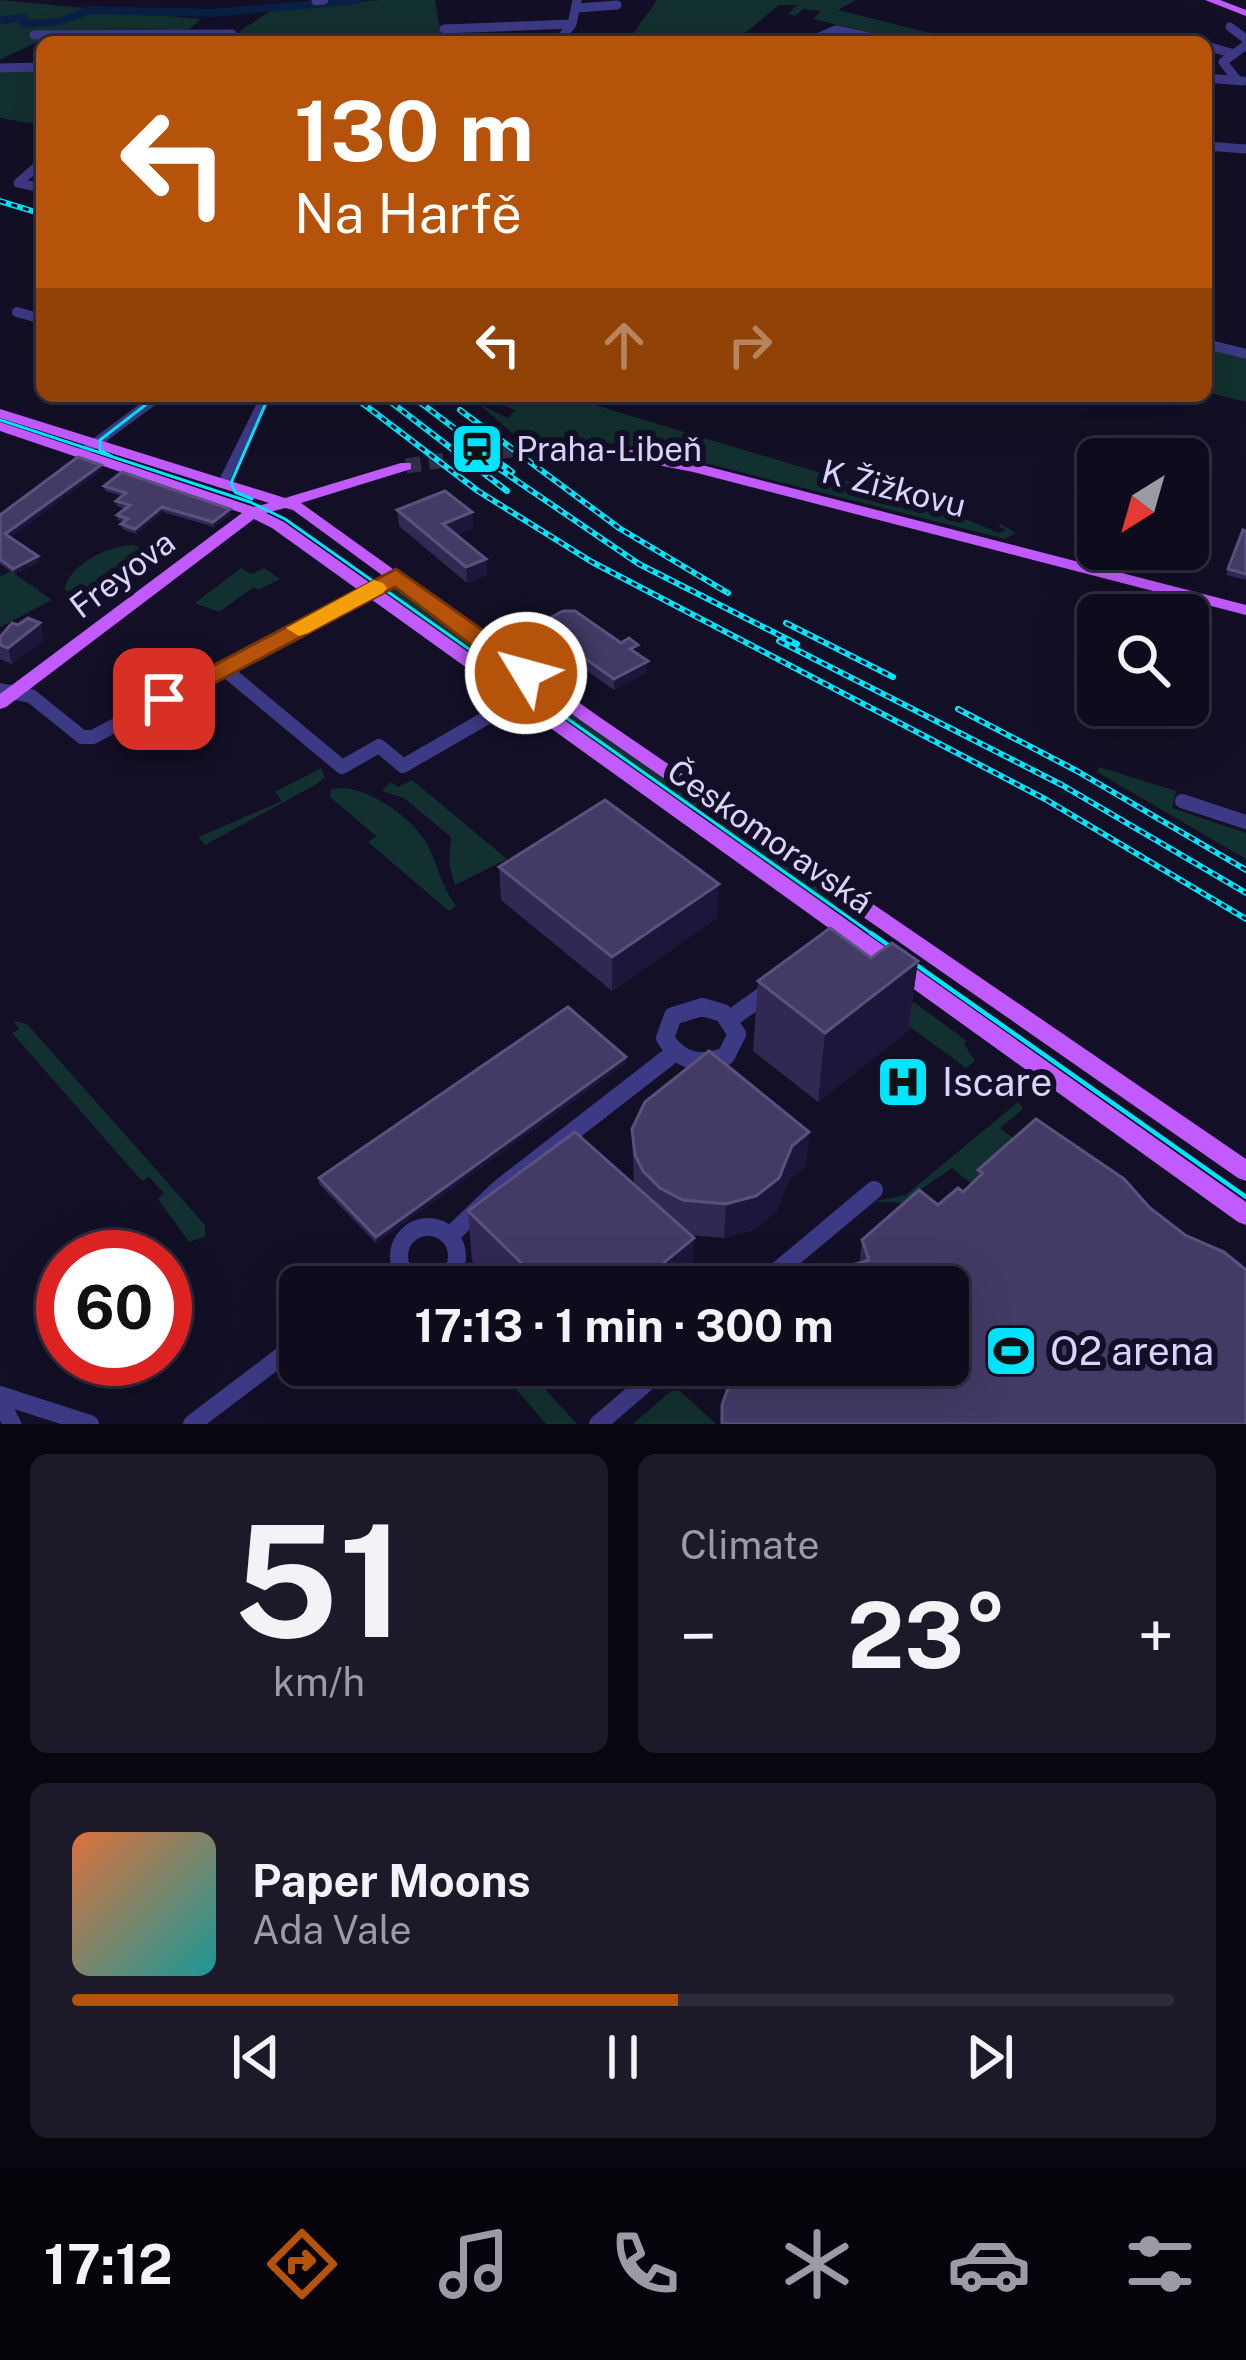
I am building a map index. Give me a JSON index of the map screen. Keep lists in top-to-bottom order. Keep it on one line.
{"streets":{"main road":["K Žižkovu","Freyova","Českomoravská"]},"crossings":[["Freyova","Českomoravská"]],"places":{"station":["Praha-Libeň"],"hospital":["Iscare"],"sports":["O2 arena"]},"north":"bottom left","page":{"turn":["130 m","Na Harfě"],"limit":"60","trip":"17:13 · 1 min · 300 m","tile":[["51","km/h"],"Climate"],"heat":["−","23°","+"],"song":["Paper Moons","Ada Vale"],"tabs":"17:12"}}
